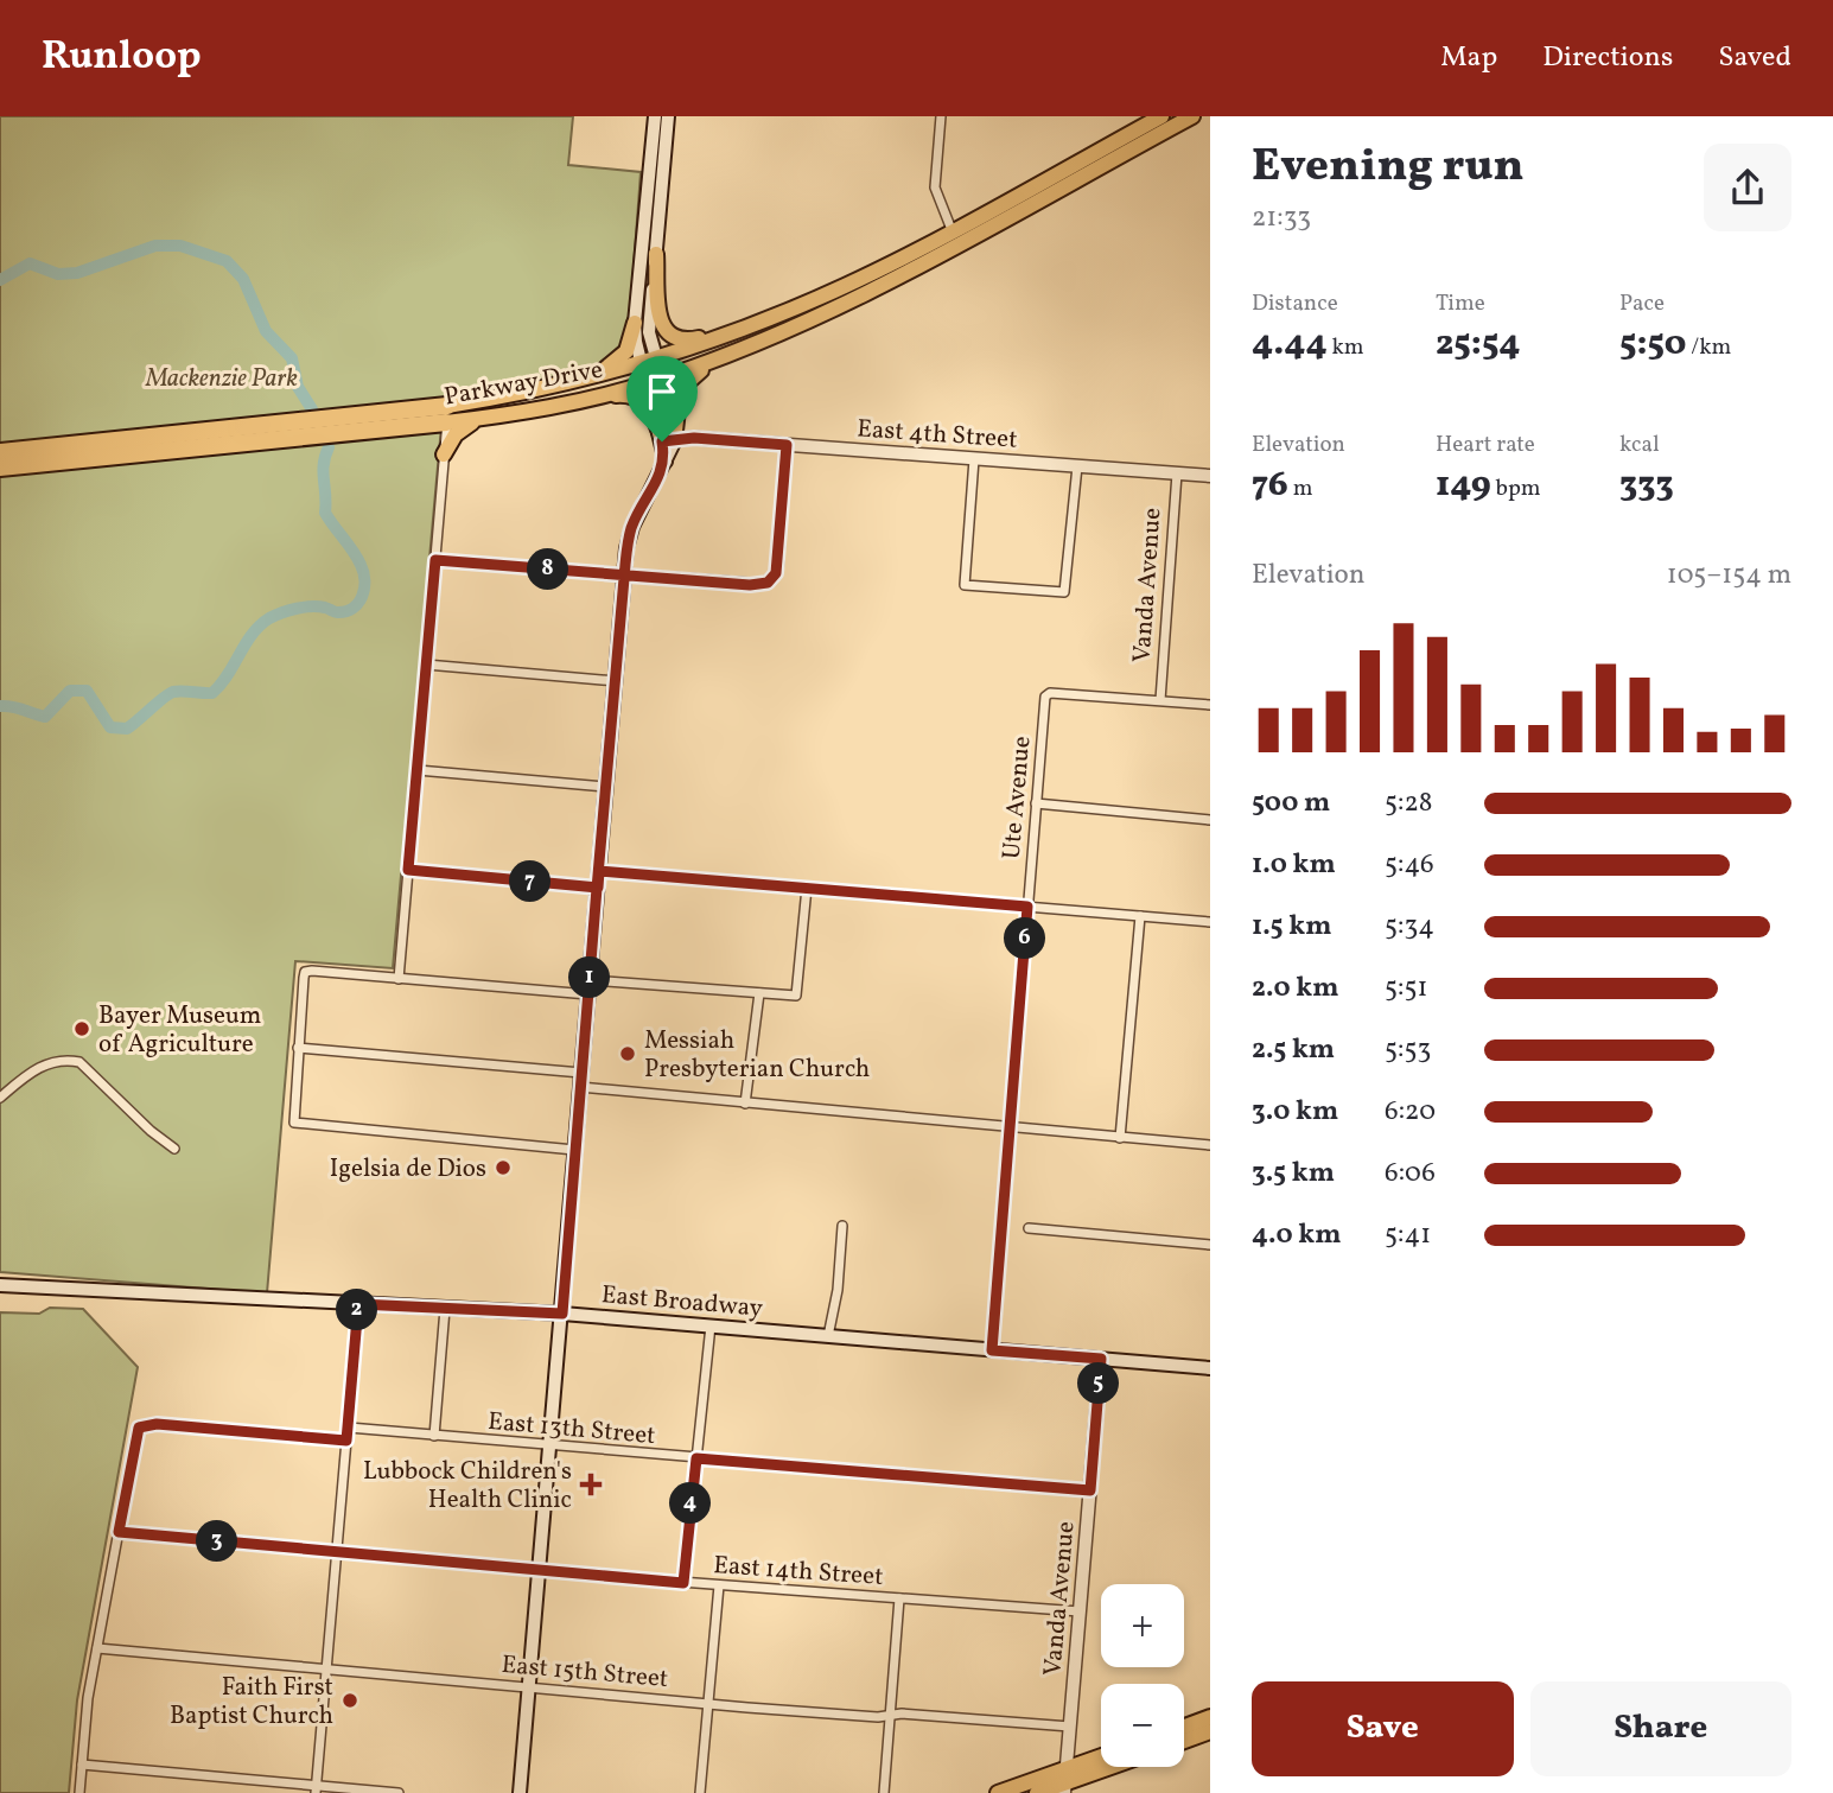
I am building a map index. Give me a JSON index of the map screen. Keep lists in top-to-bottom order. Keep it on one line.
{"streets":{"highway":["Parkway Drive"],"main road":["East Broadway"],"street":["East 4th Street","Vanda Avenue","Ute Avenue","East 13th Street","East 14th Street","East 15th Street"]},"crossings":[["East 4th Street","Vanda Avenue"],["Vanda Avenue","Ute Avenue"],["Vanda Avenue","East Broadway"],["Vanda Avenue","East 13th Street"],["Vanda Avenue","East 14th Street"],["Vanda Avenue","East 15th Street"],["Ute Avenue","East Broadway"]],"parks":["Mackenzie Park"],"places":{"other":["Bayer Museum of Agriculture","Messiah Presbyterian Church","Igelsia de Dios","Faith First Baptist Church"],"health":["Lubbock Children's Health Clinic"]},"page":{"header":"Runloop","nav":["Map","Directions","Saved"],"heading":["Evening run","21:33"],"stats":[["Distance","4.44 km"],["Time","25:54"],["Pace","5:50 /km"],["Elevation","76 m"],["Heart rate","149 bpm"],["kcal","333"]],"chart":["Elevation","105–154 m"],"pins":["8","7","6","1","2","5","4","3"],"list":[{"name":"500 m","note":"5:28"},{"name":"1.0 km","note":"5:46"},{"name":"1.5 km","note":"5:34"},{"name":"2.0 km","note":"5:51"},{"name":"2.5 km","note":"5:53"},{"name":"3.0 km","note":"6:20"},{"name":"3.5 km","note":"6:06"},{"name":"4.0 km","note":"5:41"}],"map_buttons":["+","−"],"buttons":["Save","Share"]}}
